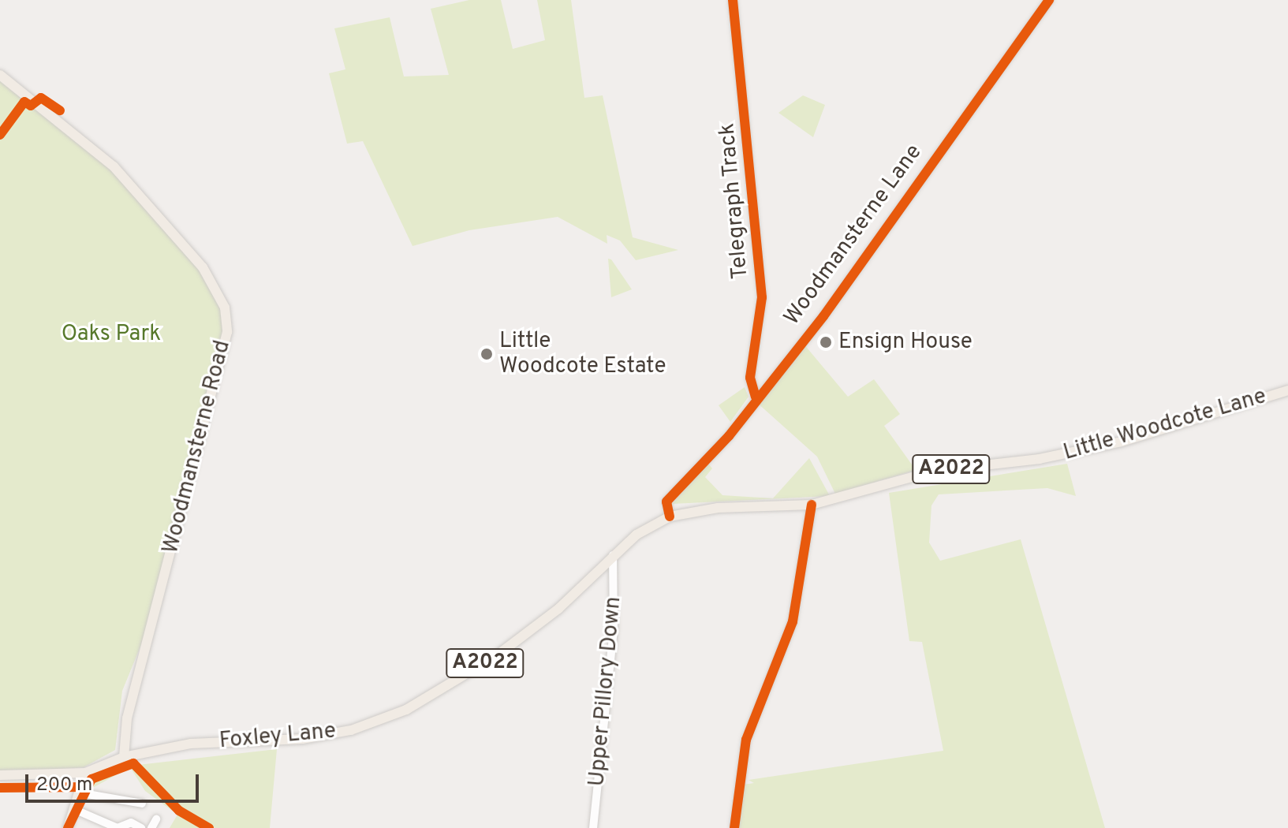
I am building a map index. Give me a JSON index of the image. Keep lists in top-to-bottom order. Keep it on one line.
{"streets":{"main road":["Little Woodcote Lane","Woodmansterne Road","A2022","Foxley Lane"],"street":["Telegraph Track","Woodmansterne Lane","Upper Pillory Down"]},"crossings":[["Telegraph Track","Woodmansterne Lane"],["Woodmansterne Lane","Little Woodcote Lane"],["Little Woodcote Lane","Foxley Lane"],["Woodmansterne Road","Foxley Lane"],["A2022","Foxley Lane"],["Upper Pillory Down","Foxley Lane"]],"parks":["Oaks Park"],"places":["Ensign House","Little Woodcote Estate"],"scale_bar":"200 m"}
